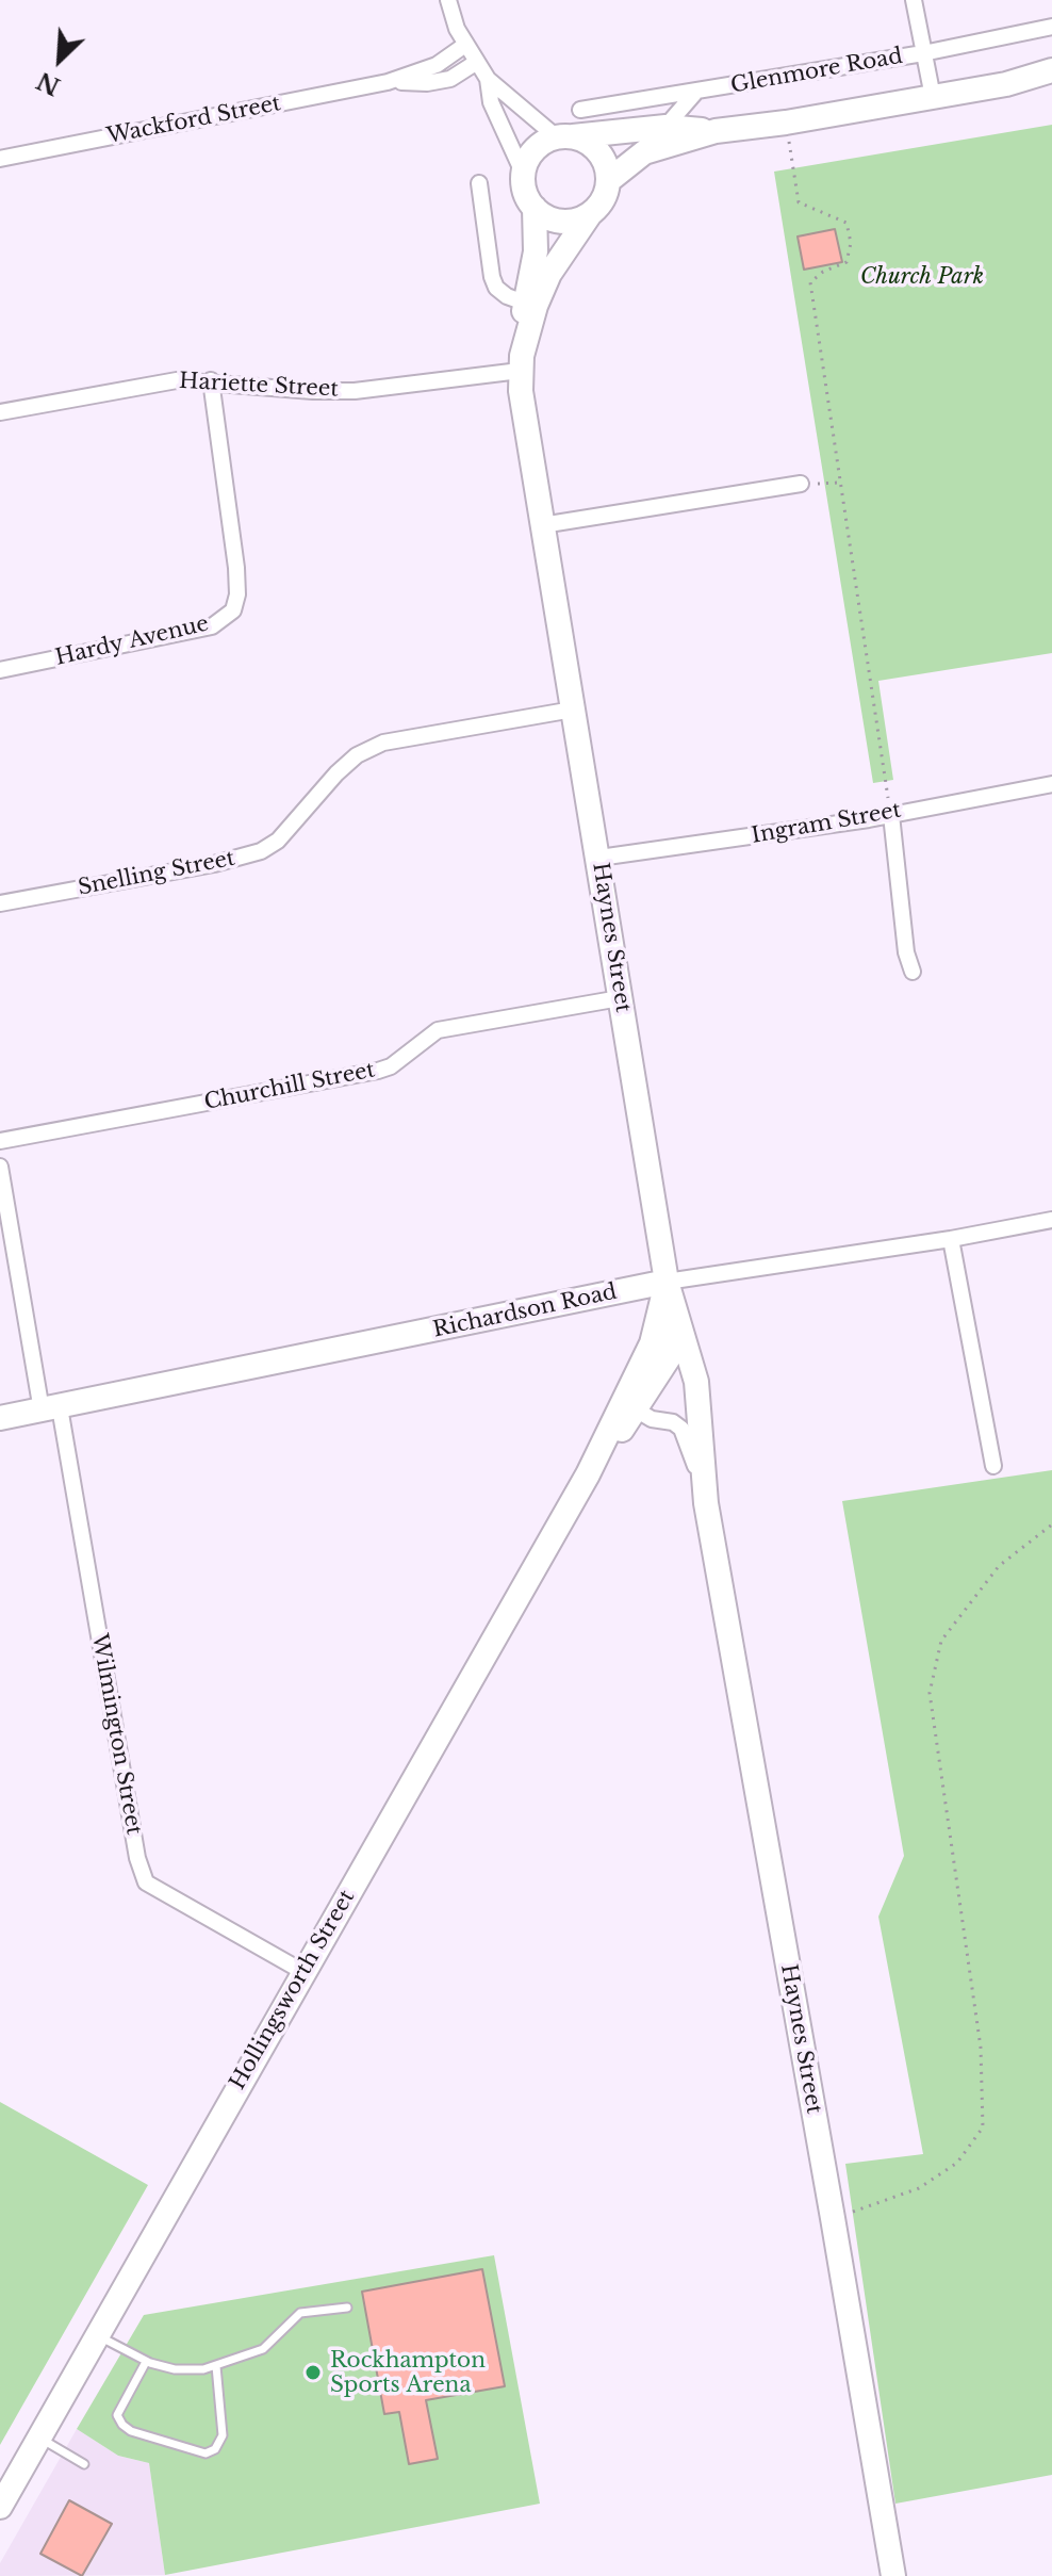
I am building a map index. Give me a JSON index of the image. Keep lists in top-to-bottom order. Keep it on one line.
{"streets":{"street":["Glenmore Road","Wackford Street","Hariette Street","Hardy Avenue","Ingram Street","Snelling Street","Haynes Street","Churchill Street","Richardson Road","Wilmington Street","Hollingsworth Street"]},"crossings":[["Hariette Street","Hardy Avenue"],["Hariette Street","Haynes Street"],["Ingram Street","Haynes Street"],["Snelling Street","Haynes Street"],["Haynes Street","Churchill Street"],["Haynes Street","Richardson Road"],["Haynes Street","Hollingsworth Street"],["Richardson Road","Wilmington Street"],["Richardson Road","Hollingsworth Street"],["Wilmington Street","Hollingsworth Street"]],"parks":["Church Park"],"places":["Rockhampton Sports Arena"],"north":"bottom left"}
